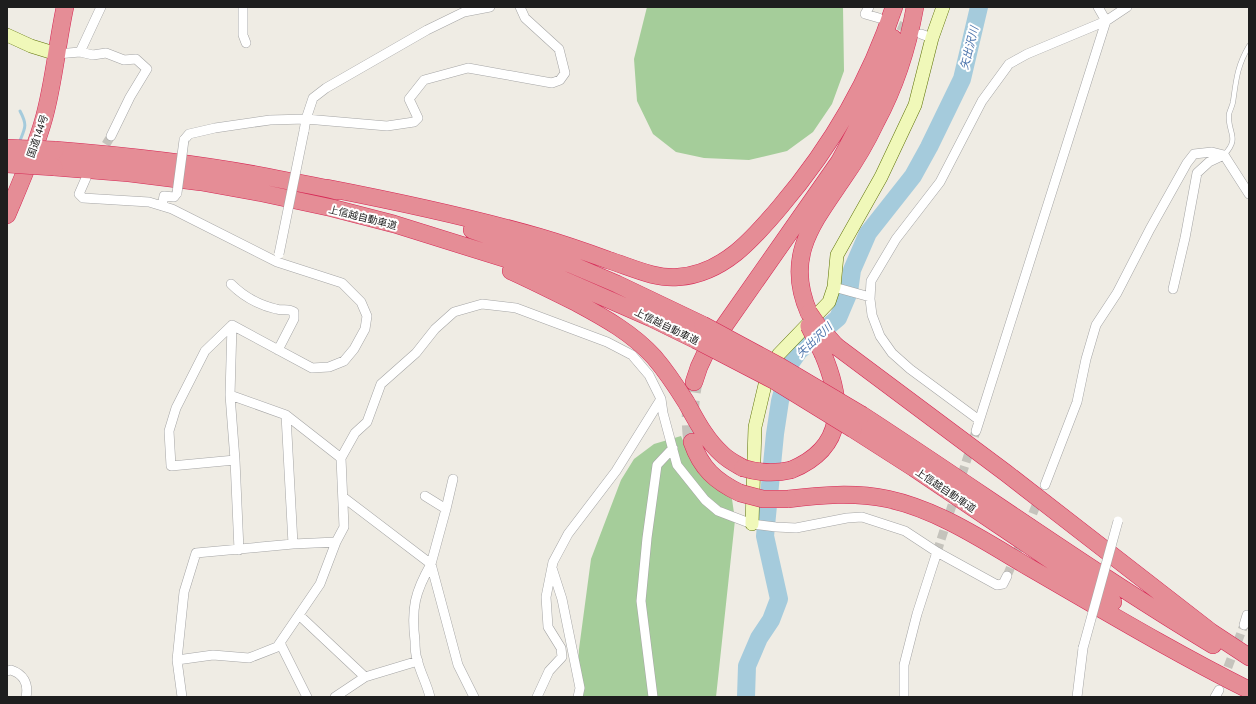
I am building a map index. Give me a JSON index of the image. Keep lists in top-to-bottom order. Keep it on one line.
{"streets":{"highway":["国道144号","上信越自動車道"]},"water":["矢出沢川"]}
